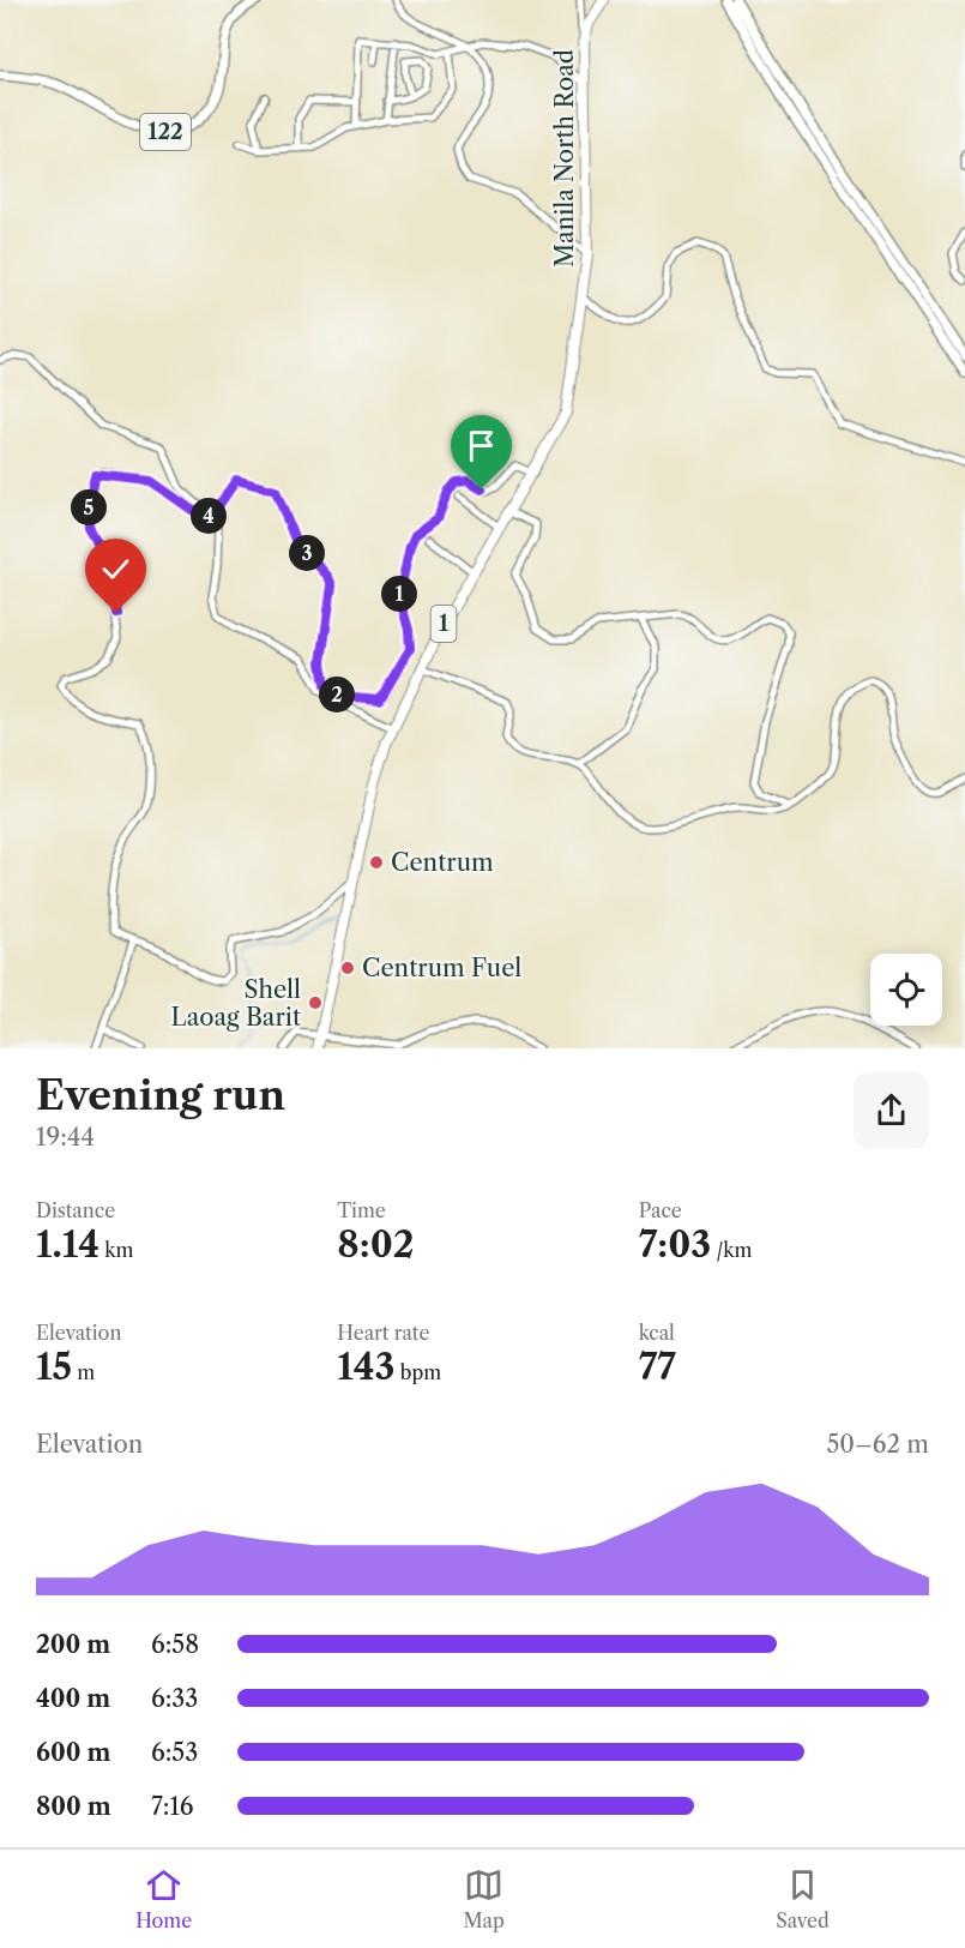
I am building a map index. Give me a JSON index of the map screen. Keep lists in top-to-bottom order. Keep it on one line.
{"streets":{"highway":["Manila North Road","1"],"main road":["122"]},"crossings":[["Manila North Road","1"]],"places":["Centrum","Centrum Fuel","Shell Laoag Barit"],"page":{"pins":["5","4","3","1","2"],"heading":["Evening run","19:44"],"stats":[["Distance","1.14 km"],["Time","8:02"],["Pace","7:03 /km"],["Elevation","15 m"],["Heart rate","143 bpm"],["kcal","77"]],"chart":["Elevation","50–62 m"],"list":[{"name":"200 m","note":"6:58"},{"name":"400 m","note":"6:33"},{"name":"600 m","note":"6:53"},{"name":"800 m","note":"7:16"}],"tabs":["Home","Map","Saved"]}}
